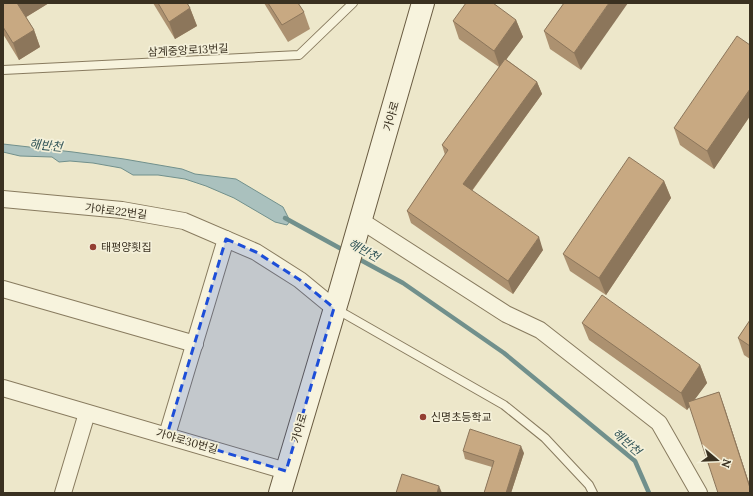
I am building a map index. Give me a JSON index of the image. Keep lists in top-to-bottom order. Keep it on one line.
{"streets":{"main road":["가야로"],"street":["가야로22번길","가야로30번길"],"lane":["삼계중앙로13번길"]},"crossings":[["가야로","가야로22번길"],["가야로","가야로30번길"]],"water":["해반천"],"places":["태평양횟집","신명초등학교"],"north":"right"}
